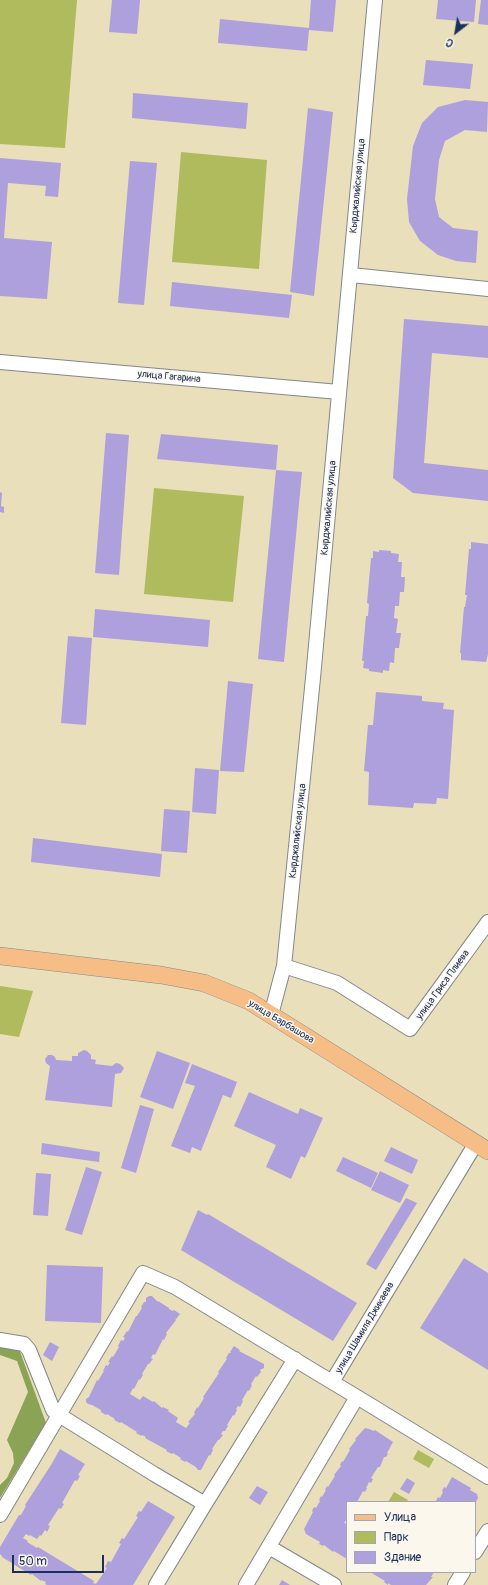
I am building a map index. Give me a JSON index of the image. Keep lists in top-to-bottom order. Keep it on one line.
{"streets":{"main road":["улица Барбашова"],"street":["Кырджалийская улица","улица Гагарина","улица Гриса Плиева","улица Шамиля Джикаева"]},"crossings":[["Кырджалийская улица","улица Гагарина"],["Кырджалийская улица","улица Гриса Плиева"],["Кырджалийская улица","улица Барбашова"],["улица Барбашова","улица Шамиля Джикаева"]],"legend":["Улица","Парк","Здание"],"scale_bar":"50 m","north":"bottom left"}
